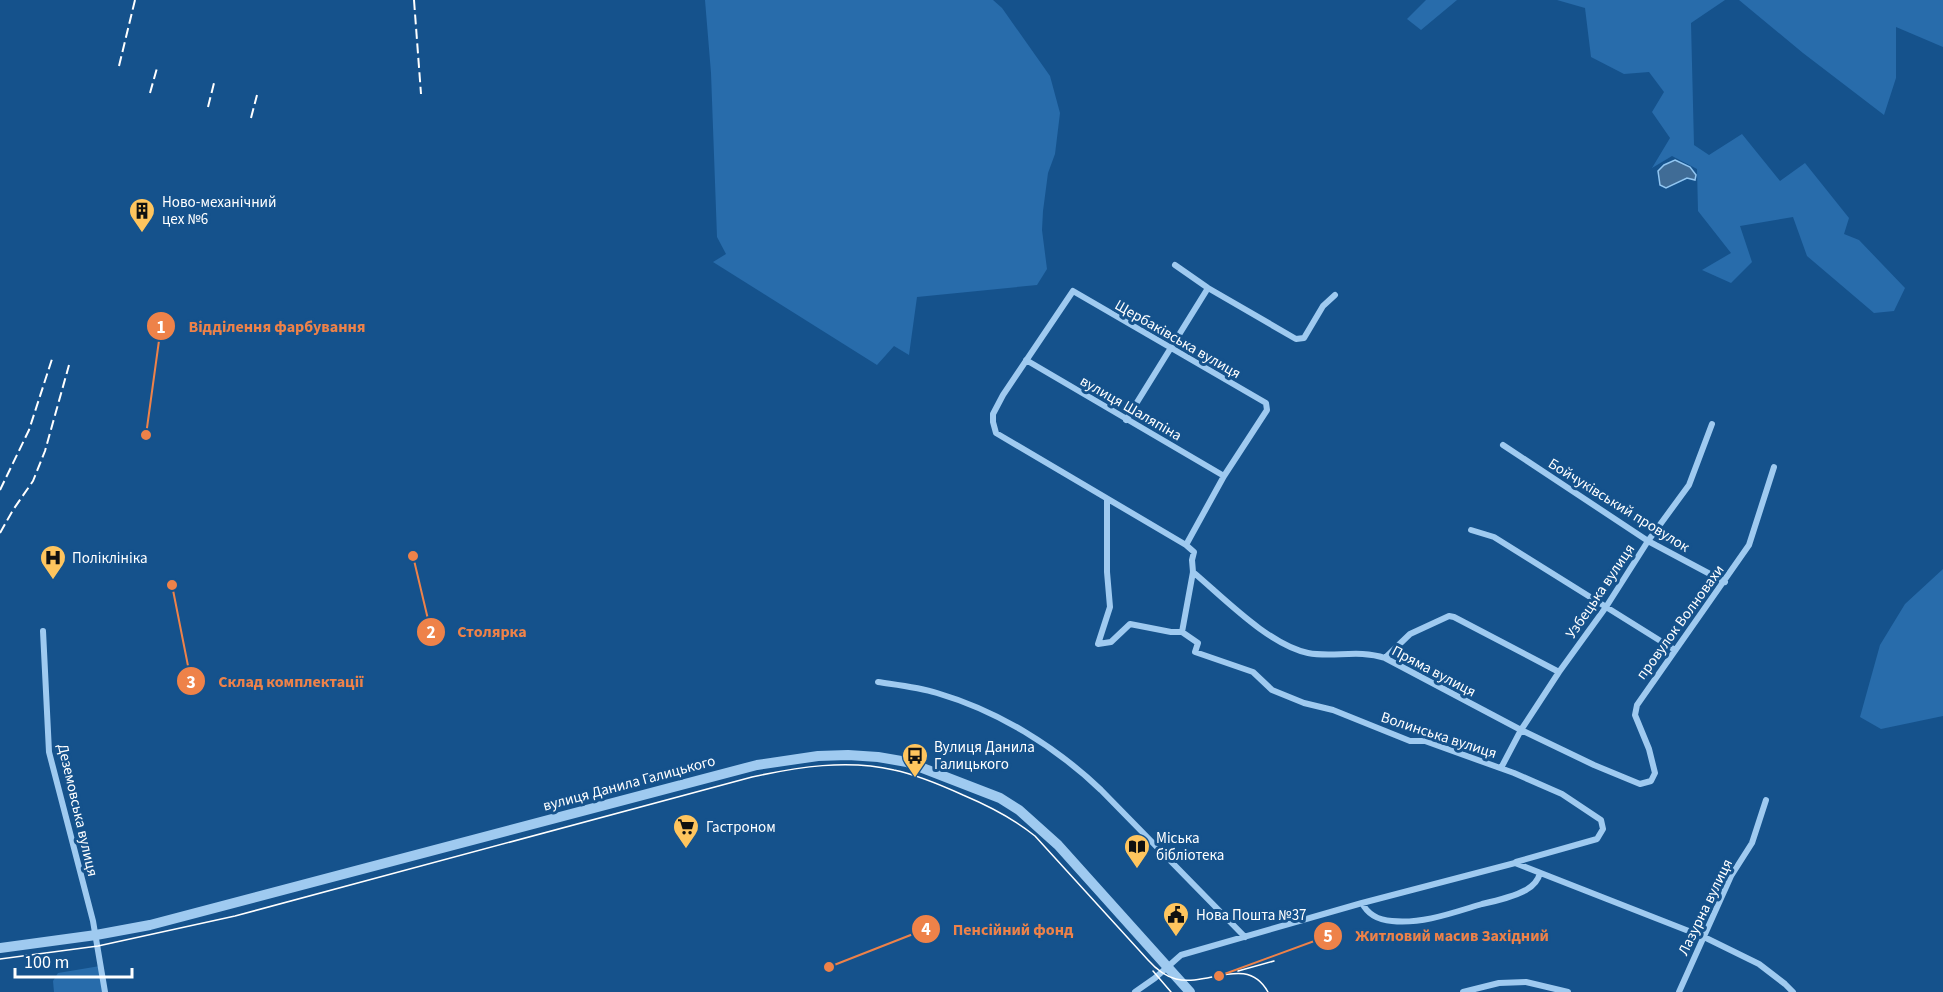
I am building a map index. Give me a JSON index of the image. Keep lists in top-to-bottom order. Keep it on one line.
{"streets":{"street":["Щербаківська вулиця","вулиця Шаляпіна","Бойчуківський провулок","Узбецька вулиця","провулок Волновахи","Пряма вулиця","Волинська вулиця","вулиця Данила Галицького","Деземовська вулиця","Лазурна вулиця"]},"crossings":[["Щербаківська вулиця","вулиця Шаляпіна"],["Бойчуківський провулок","Узбецька вулиця"],["Бойчуківський провулок","провулок Волновахи"],["Узбецька вулиця","Пряма вулиця"],["Узбецька вулиця","Волинська вулиця"],["провулок Волновахи","Пряма вулиця"],["Волинська вулиця","вулиця Данила Галицького"],["вулиця Данила Галицького","Деземовська вулиця"]],"places":{"building":["Ново-механічний цех №6"],"other":["Відділення фарбування","Столярка","Склад комплектації","Пенсійний фонд","Житловий масив Західний"],"hospital":["Поліклініка"],"bus stop":["Вулиця Данила Галицького"],"supermarket":["Гастроном"],"library":["Міська бібліотека"],"public building":["Нова Пошта №37"]},"scale_bar":"100 m"}
